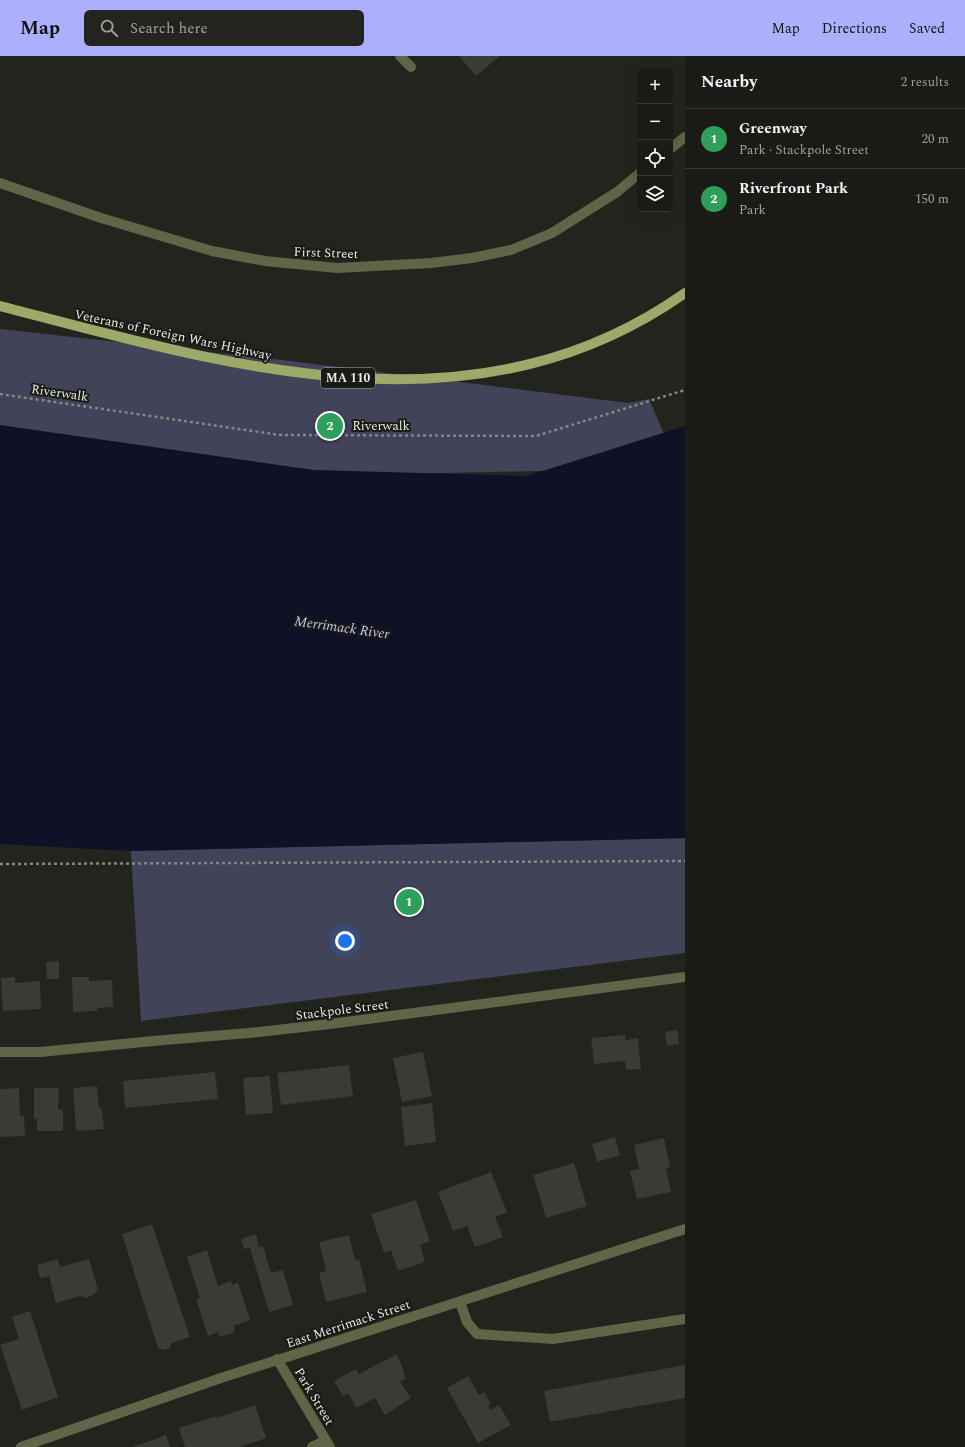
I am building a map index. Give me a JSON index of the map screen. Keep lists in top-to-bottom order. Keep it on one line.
{"streets":{"main road":["Veterans of Foreign Wars Highway","MA 110"],"street":["First Street","Stackpole Street","East Merrimack Street","Park Street"],"path":["Riverwalk"]},"crossings":[["East Merrimack Street","Park Street"]],"water":["Merrimack River"],"page":{"header":"Map","search":"Search here","nav":["Map","Directions","Saved"],"heading":["Nearby","2 results"],"map_buttons":["+","−"],"list":[{"mark":"1","name":"Greenway","note":"Park · Stackpole Street","value":"20 m"},{"mark":"2","name":"Riverfront Park","note":"Park","value":"150 m"}],"pins":["2","1"]}}
